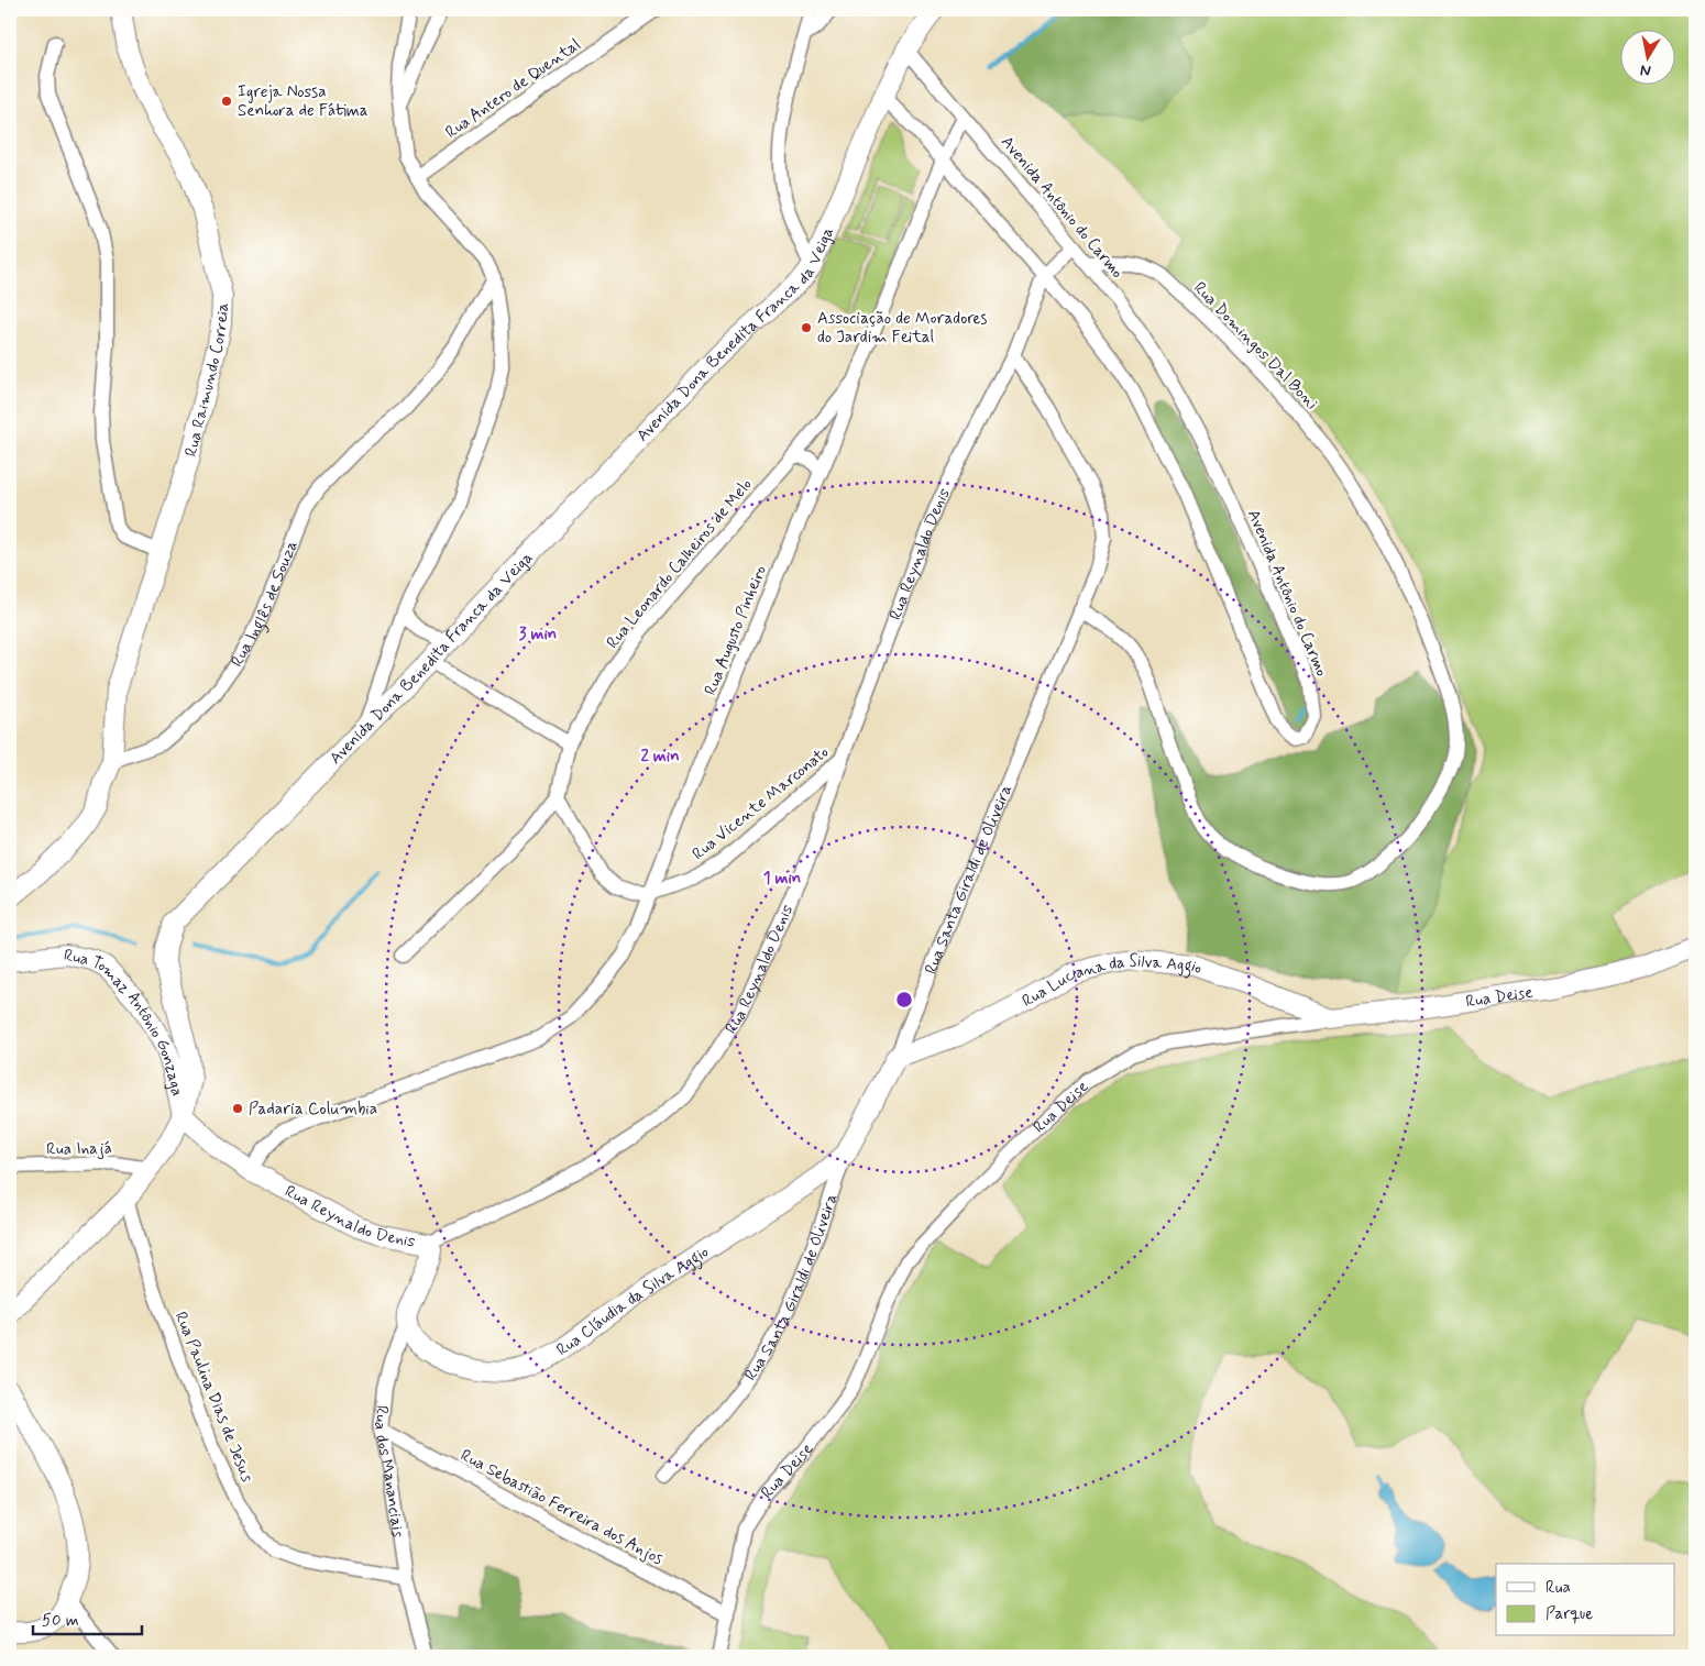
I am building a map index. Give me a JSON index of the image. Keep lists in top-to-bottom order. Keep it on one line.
{"streets":{"street":["Rua Antero de Quental","Avenida Antônio do Carmo","Avenida Dona Benedita Franca da Veiga","Rua Domingos Dal Boni","Rua Raimundo Correia","Rua Reynaldo Denis","Rua Leonardo Calheiros de Melo","Rua Inglês de Souza","Rua Augusto Pinheiro","Rua Vicente Marconato","Rua Santa Giraldi de Oliveira","Rua Luciana da Silva Aggio","Rua Deise","Rua Tomaz Antônio Gonzaga","Rua Inajá","Rua Cláudia da Silva Aggio","Rua Paulina Dias de Jesus","Rua dos Mananciais","Rua Sebastião Ferreira dos Anjos"]},"crossings":[["Avenida Antônio do Carmo","Avenida Dona Benedita Franca da Veiga"],["Avenida Antônio do Carmo","Rua Domingos Dal Boni"],["Avenida Antônio do Carmo","Rua Reynaldo Denis"],["Avenida Antônio do Carmo","Rua Leonardo Calheiros de Melo"],["Avenida Dona Benedita Franca da Veiga","Rua Reynaldo Denis"],["Avenida Dona Benedita Franca da Veiga","Rua Tomaz Antônio Gonzaga"],["Avenida Dona Benedita Franca da Veiga","Rua Inajá"],["Avenida Dona Benedita Franca da Veiga","Rua Paulina Dias de Jesus"],["Rua Domingos Dal Boni","Rua Santa Giraldi de Oliveira"],["Rua Raimundo Correia","Rua Inglês de Souza"],["Rua Reynaldo Denis","Rua Augusto Pinheiro"],["Rua Reynaldo Denis","Rua Vicente Marconato"],["Rua Reynaldo Denis","Rua Santa Giraldi de Oliveira"],["Rua Reynaldo Denis","Rua Tomaz Antônio Gonzaga"],["Rua Reynaldo Denis","Rua dos Mananciais"],["Rua Leonardo Calheiros de Melo","Rua Augusto Pinheiro"],["Rua Leonardo Calheiros de Melo","Rua Vicente Marconato"],["Rua Augusto Pinheiro","Rua Vicente Marconato"],["Rua Santa Giraldi de Oliveira","Rua Luciana da Silva Aggio"],["Rua Santa Giraldi de Oliveira","Rua Cláudia da Silva Aggio"],["Rua Luciana da Silva Aggio","Rua Deise"],["Rua Deise","Rua Sebastião Ferreira dos Anjos"],["Rua Cláudia da Silva Aggio","Rua dos Mananciais"],["Rua Paulina Dias de Jesus","Rua dos Mananciais"],["Rua dos Mananciais","Rua Sebastião Ferreira dos Anjos"]],"places":["Igreja Nossa Senhora de Fátima","Associação de Moradores do Jardim Feital","Padaria Columbia"],"legend":["Rua","Parque"],"scale_bar":"50 m","north":"bottom","rings":["3 min","2 min","1 min"]}
